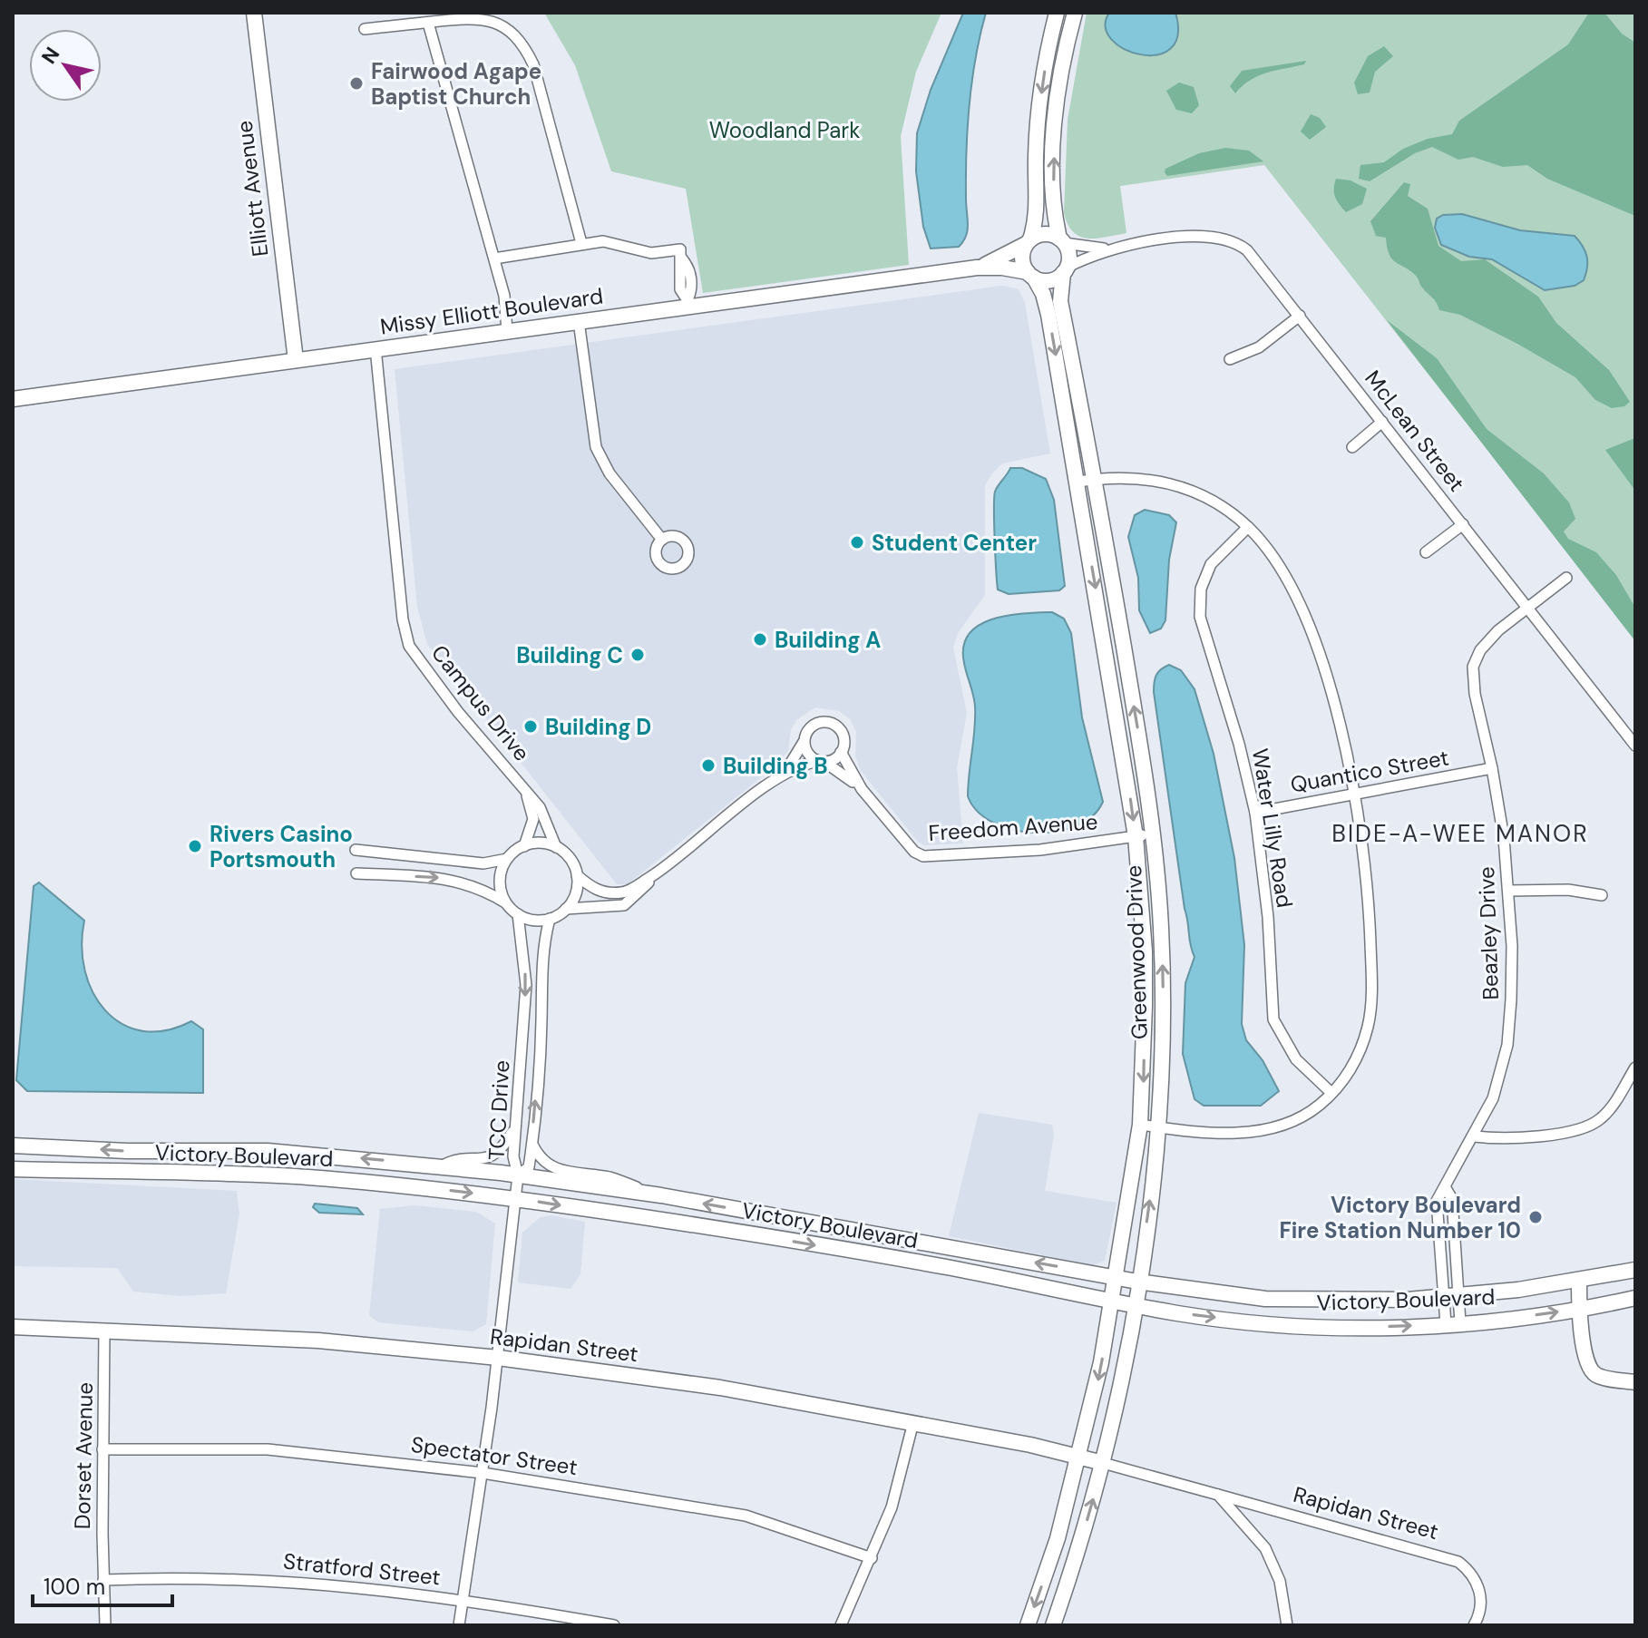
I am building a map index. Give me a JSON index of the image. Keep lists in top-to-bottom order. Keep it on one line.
{"streets":{"street":["Elliott Avenue","Missy Elliott Boulevard","McLean Street","Campus Drive","Quantico Street","Freedom Avenue","Water Lilly Road","Beazley Drive","Greenwood Drive","TCC Drive","Victory Boulevard","Rapidan Street","Dorset Avenue","Spectator Street","Stratford Street"]},"crossings":[["Elliott Avenue","Missy Elliott Boulevard"],["Missy Elliott Boulevard","McLean Street"],["Missy Elliott Boulevard","Campus Drive"],["Missy Elliott Boulevard","Greenwood Drive"],["McLean Street","Beazley Drive"],["McLean Street","Greenwood Drive"],["Campus Drive","Freedom Avenue"],["Campus Drive","TCC Drive"],["Quantico Street","Water Lilly Road"],["Quantico Street","Beazley Drive"],["Freedom Avenue","Greenwood Drive"],["Freedom Avenue","TCC Drive"],["Beazley Drive","Victory Boulevard"],["Greenwood Drive","Victory Boulevard"],["Greenwood Drive","Rapidan Street"],["TCC Drive","Victory Boulevard"],["Rapidan Street","Dorset Avenue"],["Dorset Avenue","Spectator Street"],["Dorset Avenue","Stratford Street"]],"districts":["BIDE-A-WEE MANOR"],"parks":["Woodland Park"],"places":["Fairwood Agape Baptist Church","Student Center","Building A","Building C","Building D","Building B","Rivers Casino Portsmouth","Victory Boulevard Fire Station Number 10"],"scale_bar":"100 m","north":"top left"}
